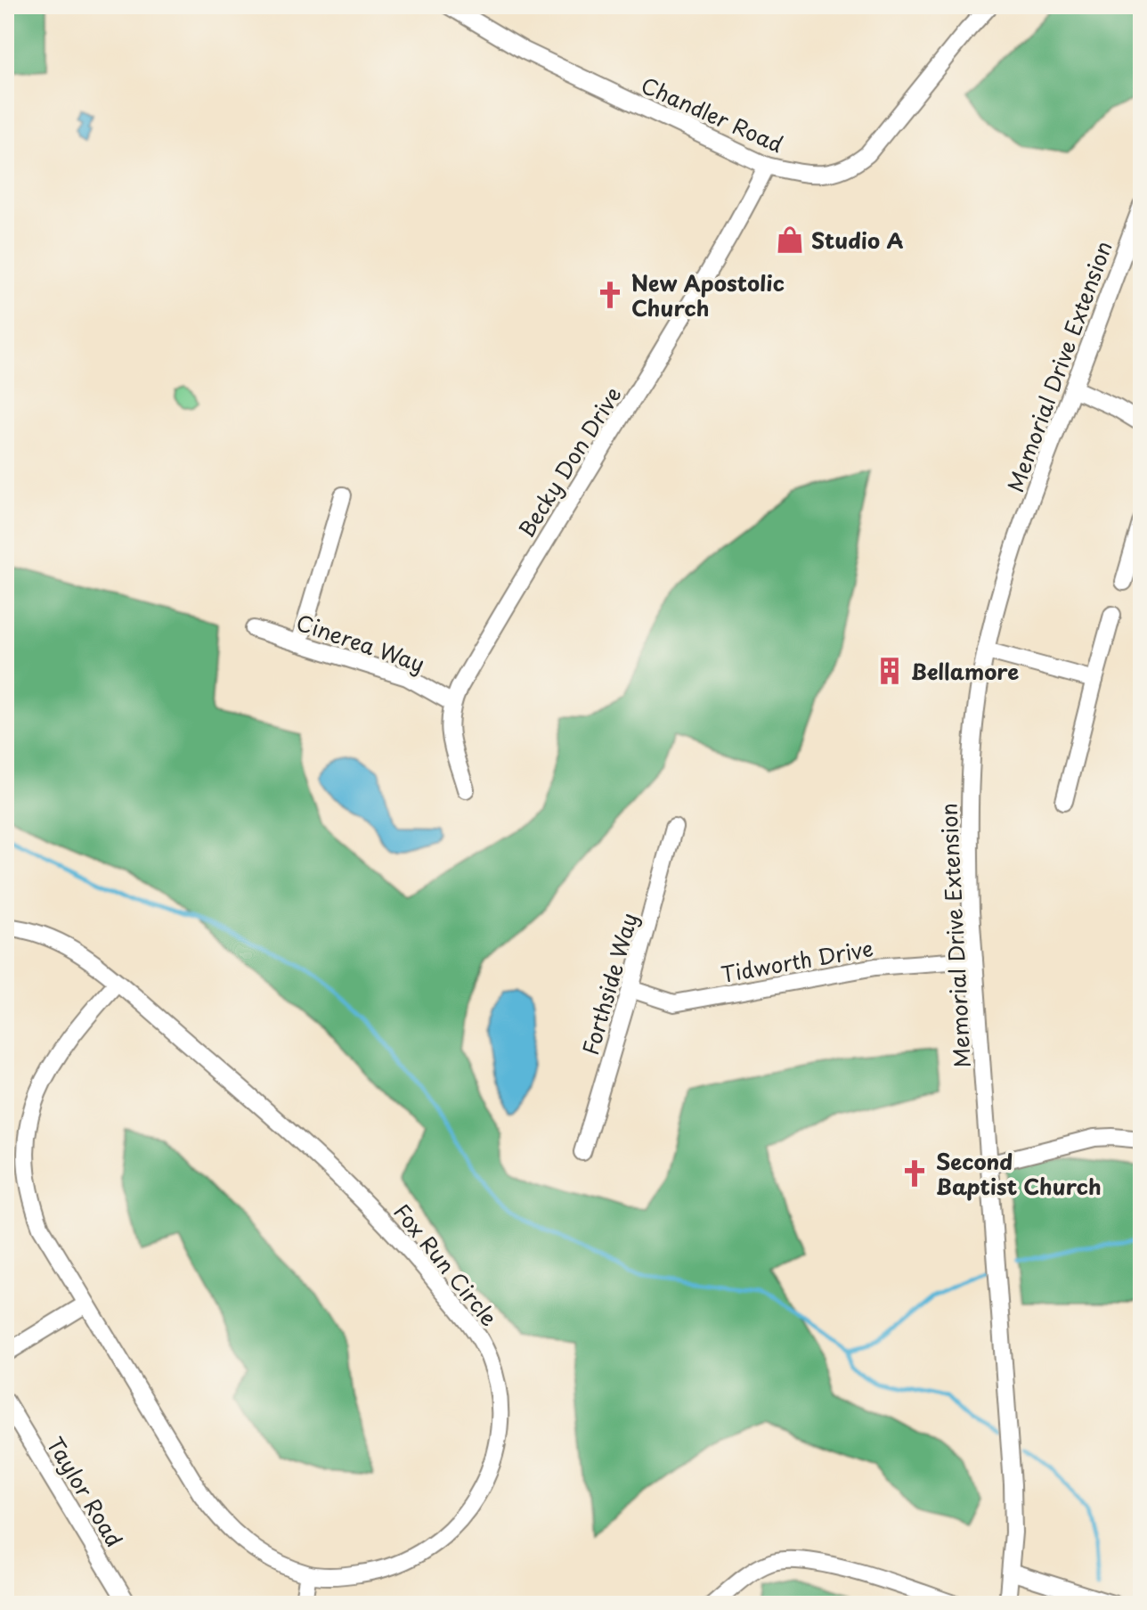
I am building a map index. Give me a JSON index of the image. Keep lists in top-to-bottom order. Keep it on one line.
{"streets":{"street":["Chandler Road","Memorial Drive Extension","Becky Don Drive","Cinerea Way","Tidworth Drive","Forthside Way","Fox Run Circle","Taylor Road"]},"crossings":[["Chandler Road","Becky Don Drive"],["Memorial Drive Extension","Tidworth Drive"],["Becky Don Drive","Cinerea Way"],["Tidworth Drive","Forthside Way"]],"places":{"shop":["Studio A"],"church":["New Apostolic Church","Second Baptist Church"],"building":["Bellamore"]}}
